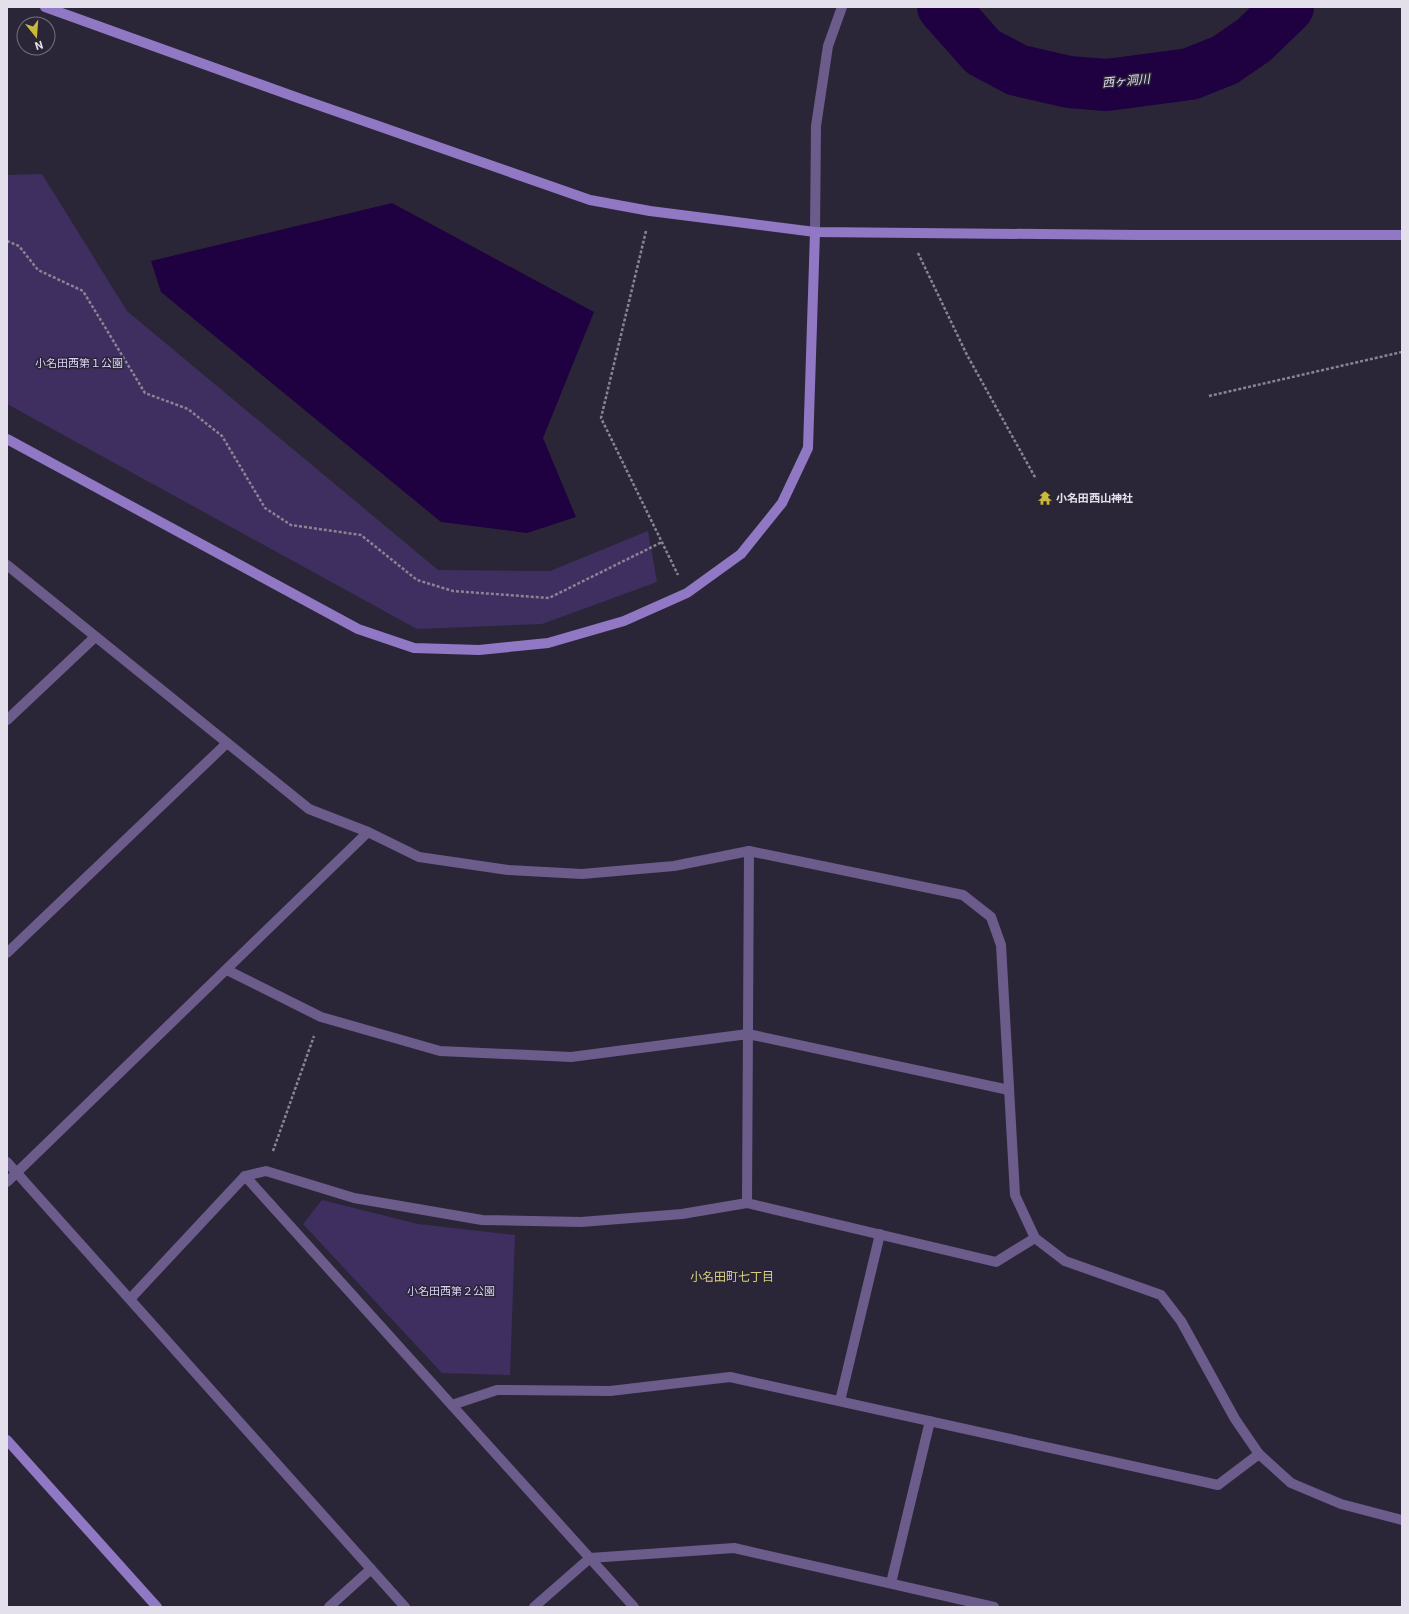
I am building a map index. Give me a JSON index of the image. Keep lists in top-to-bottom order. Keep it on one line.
{"districts":["小名田町七丁目"],"water":["西ヶ洞川"],"parks":["小名田西第１公園","小名田西第２公園"],"places":{"temple":["小名田西山神社"]},"north":"bottom"}
